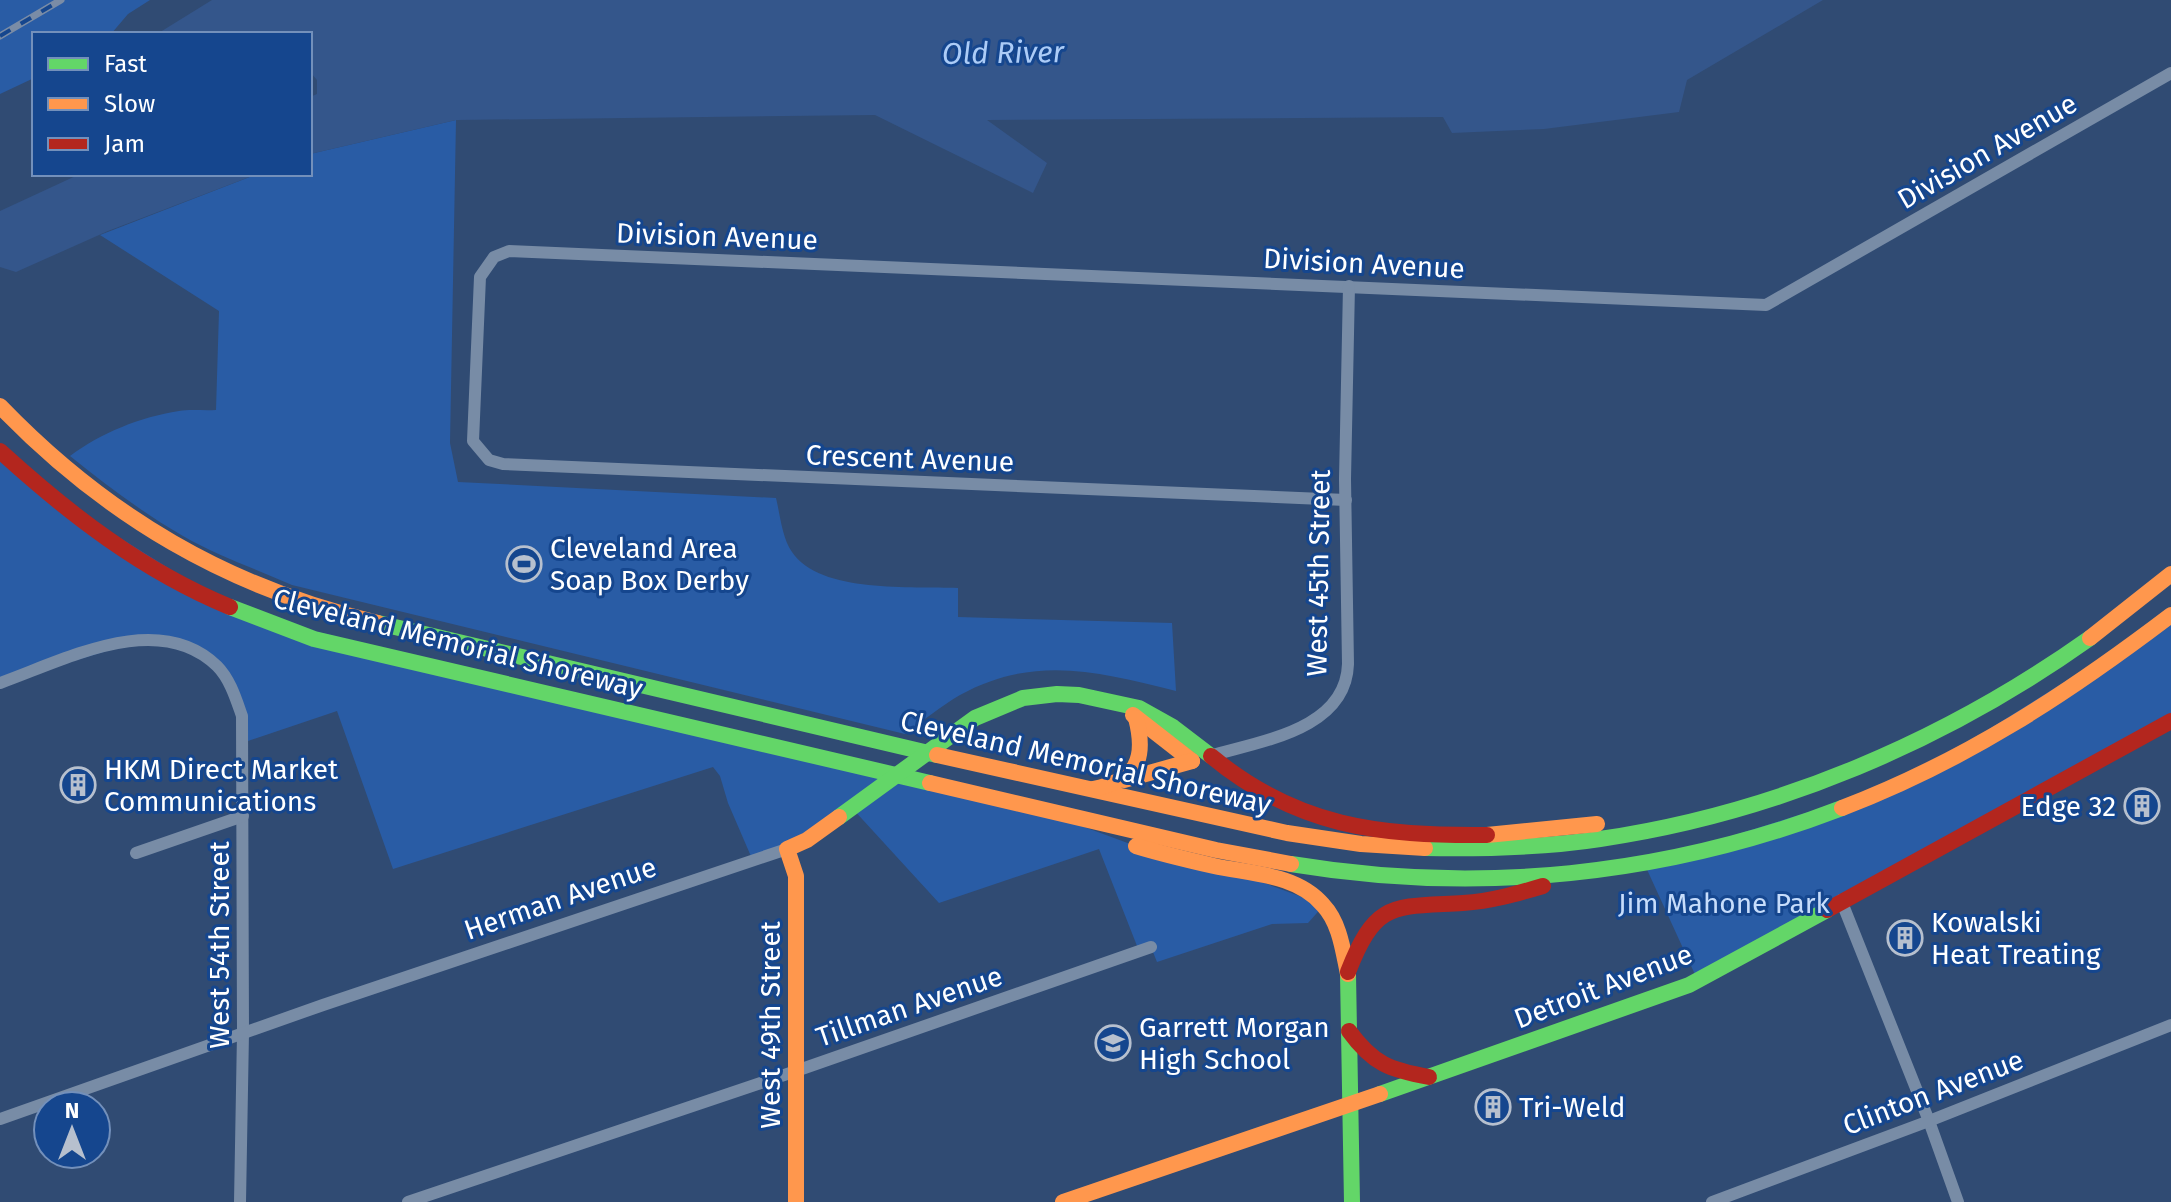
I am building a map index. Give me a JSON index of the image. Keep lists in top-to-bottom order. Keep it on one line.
{"streets":{"main road":["Cleveland Memorial Shoreway","Herman Avenue","Detroit Avenue","West 49th Street"],"street":["Division Avenue","Crescent Avenue","West 45th Street","West 54th Street","Tillman Avenue","Clinton Avenue"]},"crossings":[["Division Avenue","Crescent Avenue"],["Division Avenue","West 45th Street"],["Crescent Avenue","West 45th Street"],["West 45th Street","Herman Avenue"],["Cleveland Memorial Shoreway","Herman Avenue"],["Herman Avenue","West 54th Street"],["Herman Avenue","West 49th Street"],["Tillman Avenue","West 49th Street"]],"water":["Old River"],"parks":["Jim Mahone Park"],"places":{"sports":["Cleveland Area Soap Box Derby"],"building":["HKM Direct Market Communications","Edge 32","Kowalski Heat Treating","Tri-Weld"],"school or university":["Garrett Morgan High School"]},"legend":["Fast","Slow","Jam"],"north":"top"}
